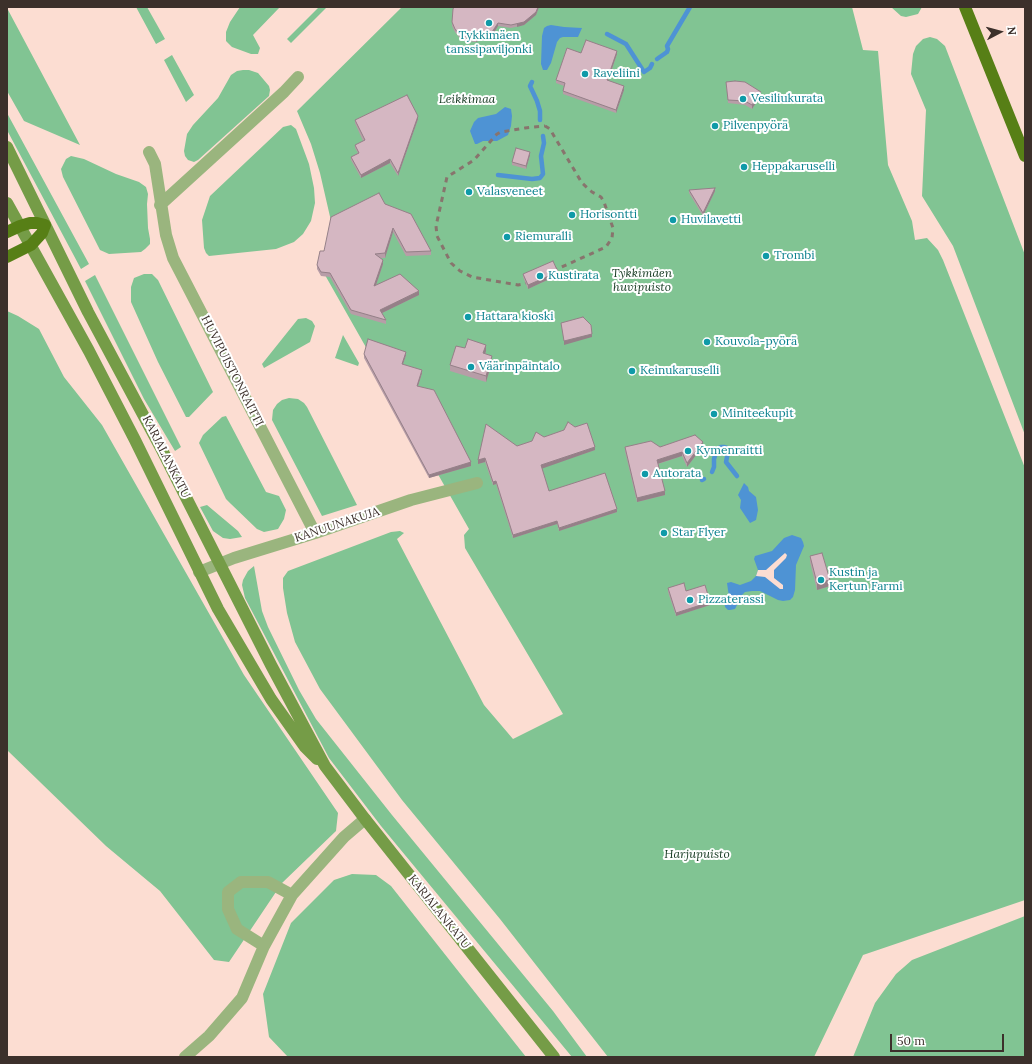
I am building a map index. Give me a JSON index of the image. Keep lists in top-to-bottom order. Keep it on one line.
{"streets":{"main road":["KARJALANKATU"],"street":["HUVIPUISTONRAITTI","KANUUNAKUJA"]},"crossings":[["HUVIPUISTONRAITTI","KANUUNAKUJA"],["KARJALANKATU","KANUUNAKUJA"]],"parks":["Leikkimaa","Tykkimäen huvipuisto","Harjupuisto"],"places":["Tykkimäen tanssipaviljonki","Raveliini","Vesiliukurata","Pilvenpyörä","Heppakaruselli","Valasveneet","Horisontti","Huvilavetti","Riemuralli","Trombi","Kustirata","Hattara kioski","Kouvola-pyörä","Väärinpäintalo","Keinukaruselli","Miniteekupit","Kymenraitti","Autorata","Star Flyer","Kustin ja Kertun Farmi","Pizzaterassi"],"scale_bar":"50 m","north":"right"}
